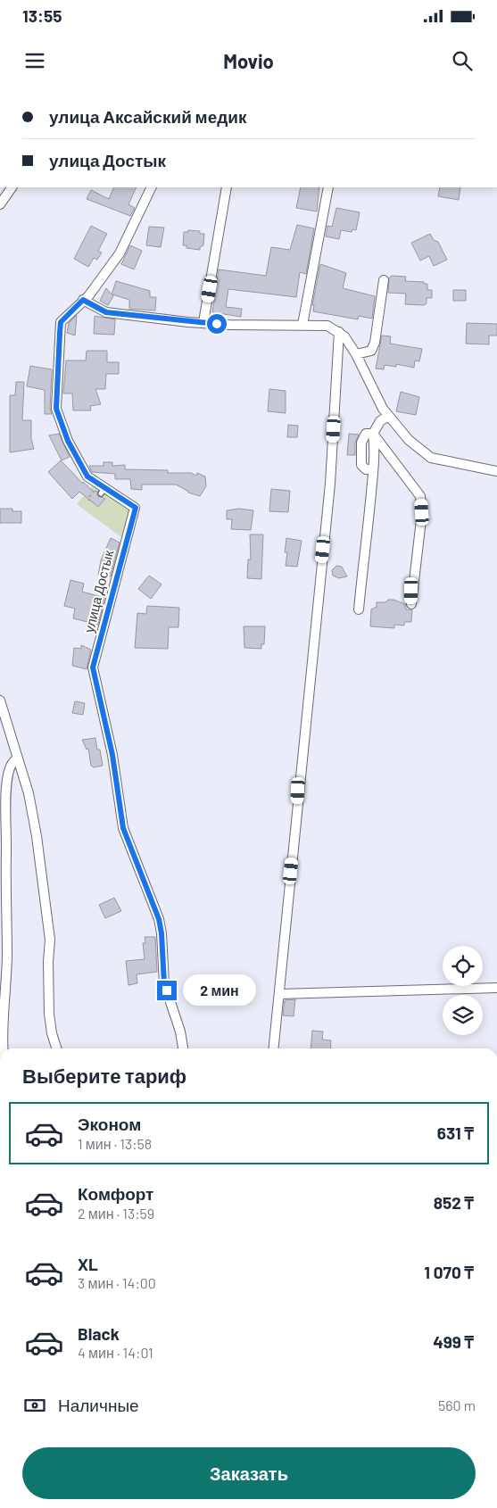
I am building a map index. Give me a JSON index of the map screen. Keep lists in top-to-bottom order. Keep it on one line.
{"streets":{"street":["улица Достык"]},"page":{"status":"13:55","header":"Movio","banner":["улица Аксайский медик","улица Достык"],"bubble":"2 мин","heading":"Выберите тариф","list":[{"name":"Эконом","note":"1 мин · 13:58","value":"631 ₸"},{"name":"Комфорт","note":"2 мин · 13:59","value":"852 ₸"},{"name":"XL","note":"3 мин · 14:00","value":"1 070 ₸"},{"name":"Black","note":"4 мин · 14:01","value":"499 ₸"}],"pay":["Наличные","560 m"],"buttons":"Заказать"}}
